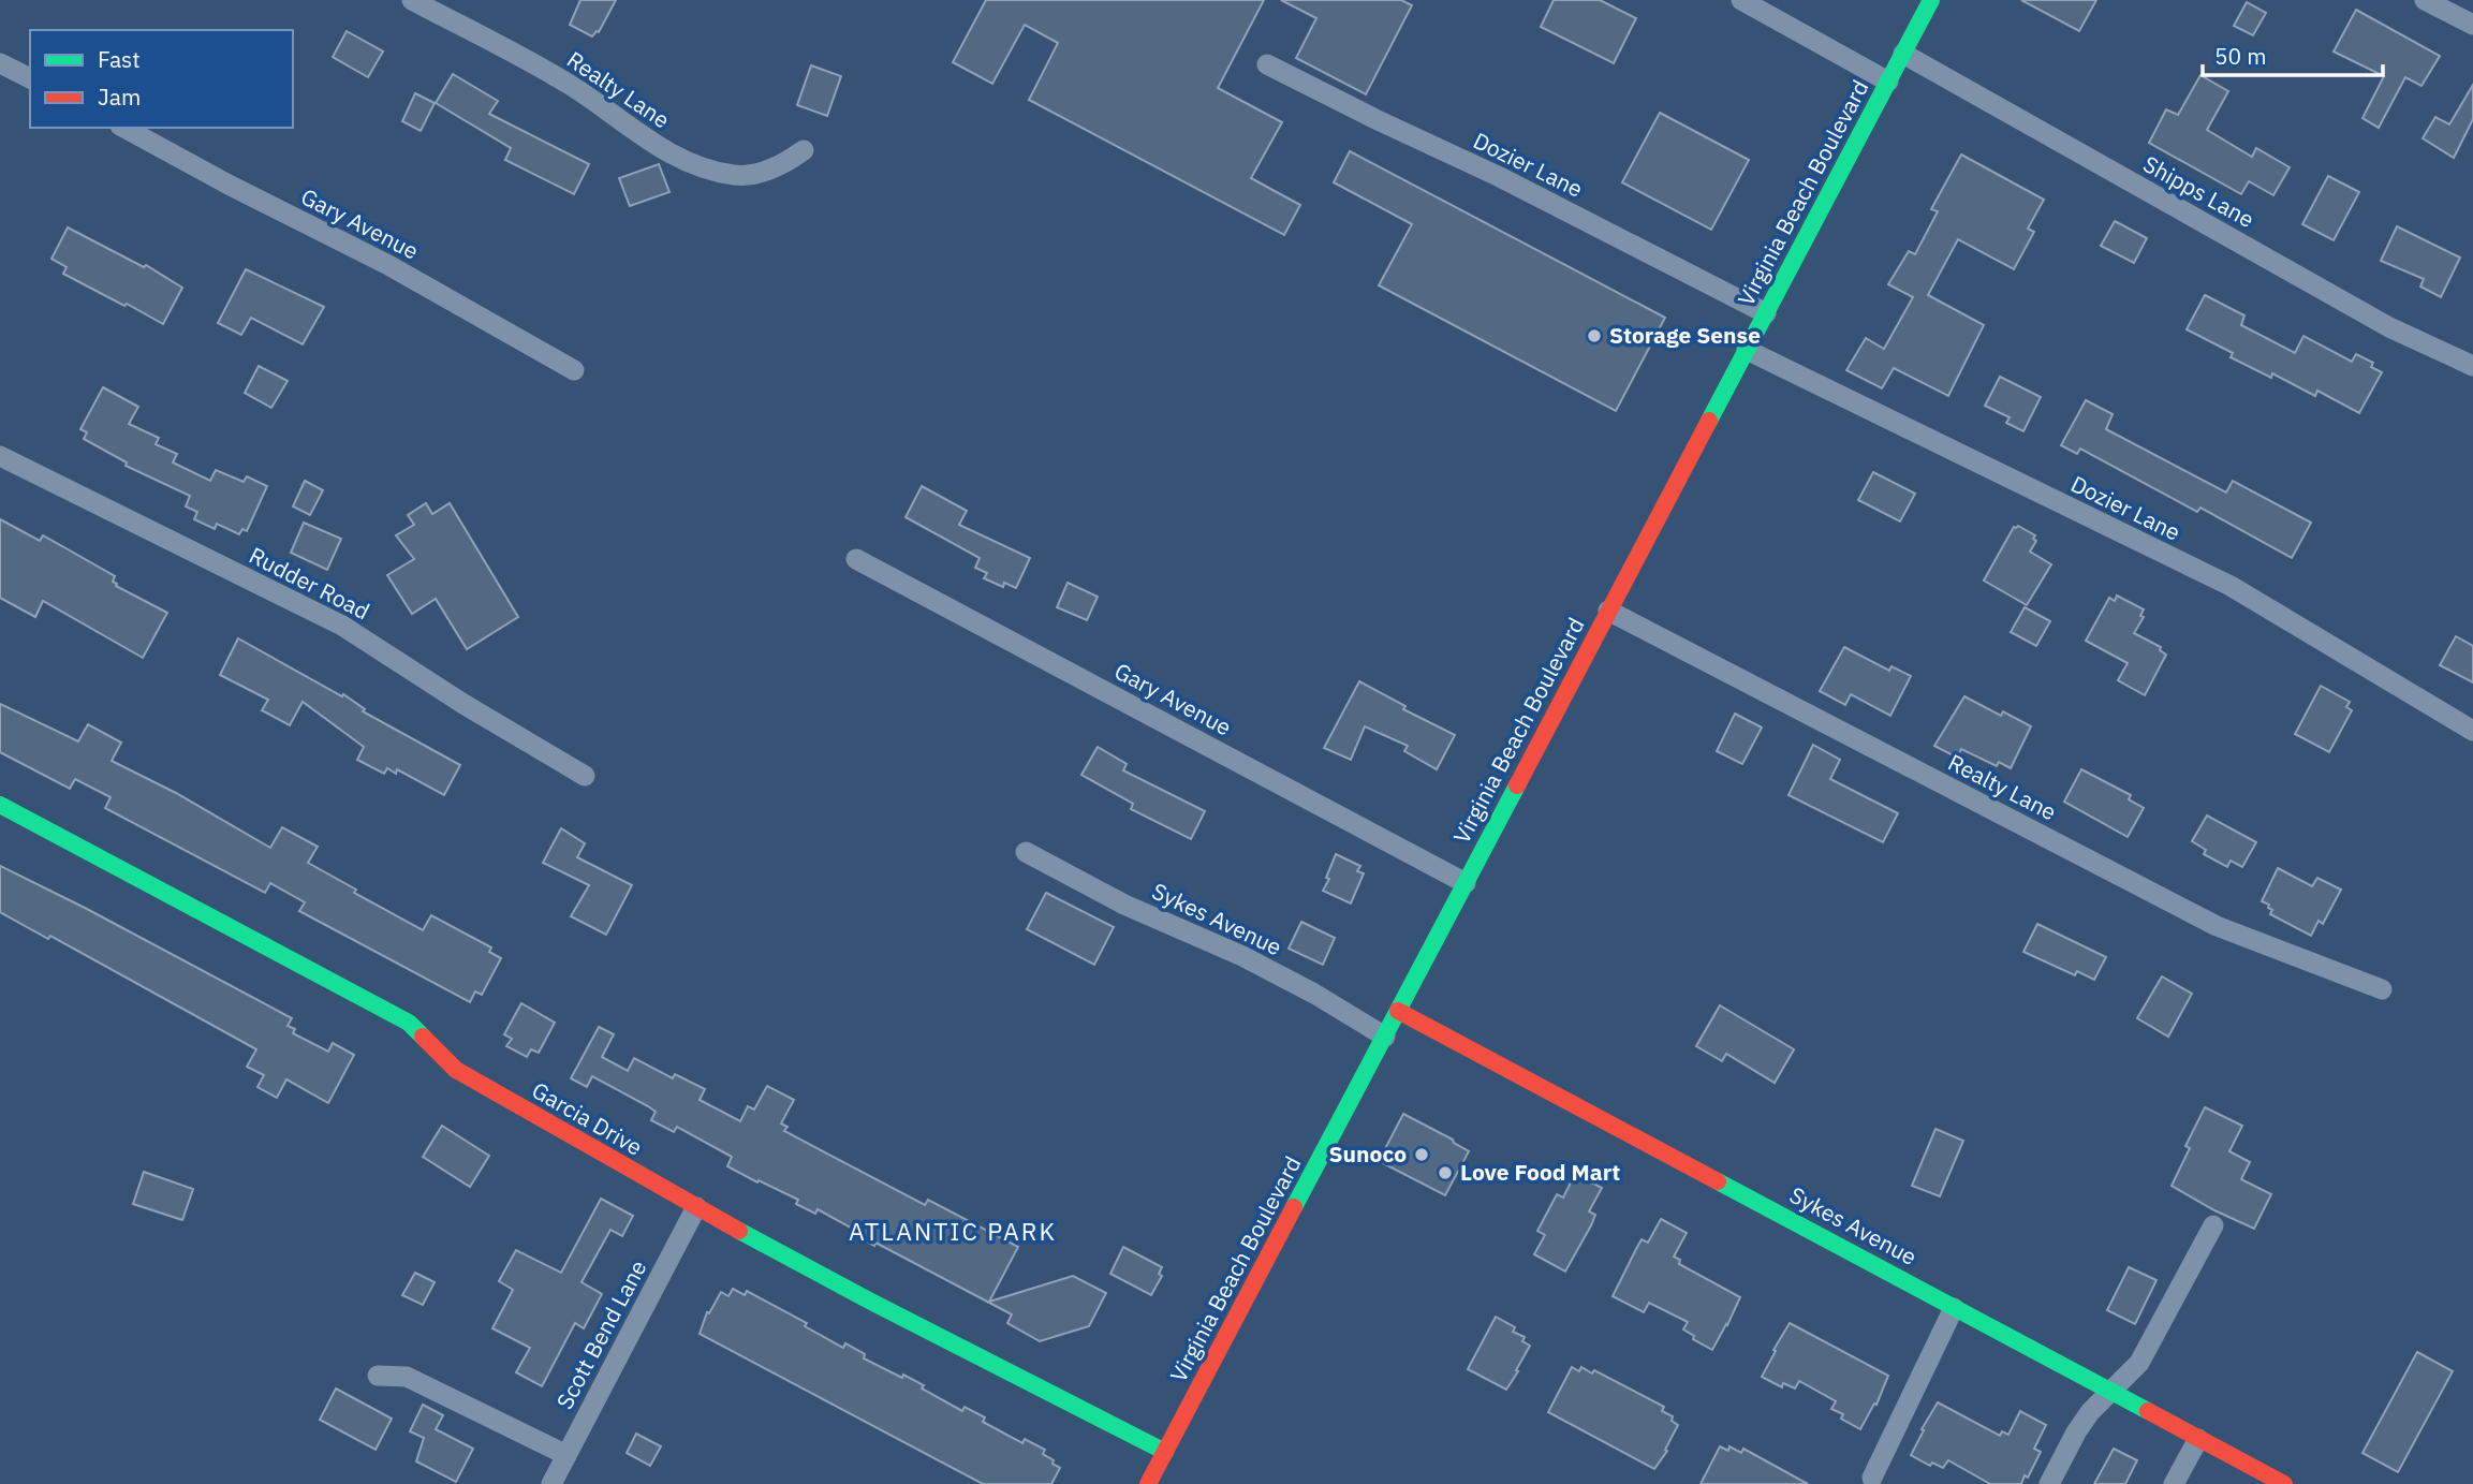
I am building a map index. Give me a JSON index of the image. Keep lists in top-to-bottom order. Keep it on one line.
{"streets":{"street":["Realty Lane","Dozier Lane","Shipps Lane","Virginia Beach Boulevard","Gary Avenue","Rudder Road","Sykes Avenue","Garcia Drive","Scott Bend Lane"]},"crossings":[["Realty Lane","Virginia Beach Boulevard"],["Dozier Lane","Virginia Beach Boulevard"],["Shipps Lane","Virginia Beach Boulevard"],["Virginia Beach Boulevard","Gary Avenue"],["Virginia Beach Boulevard","Sykes Avenue"],["Virginia Beach Boulevard","Garcia Drive"],["Garcia Drive","Scott Bend Lane"]],"districts":["ATLANTIC PARK"],"places":["Storage Sense","Sunoco","Love Food Mart"],"legend":["Fast","Jam"],"scale_bar":"50 m"}
